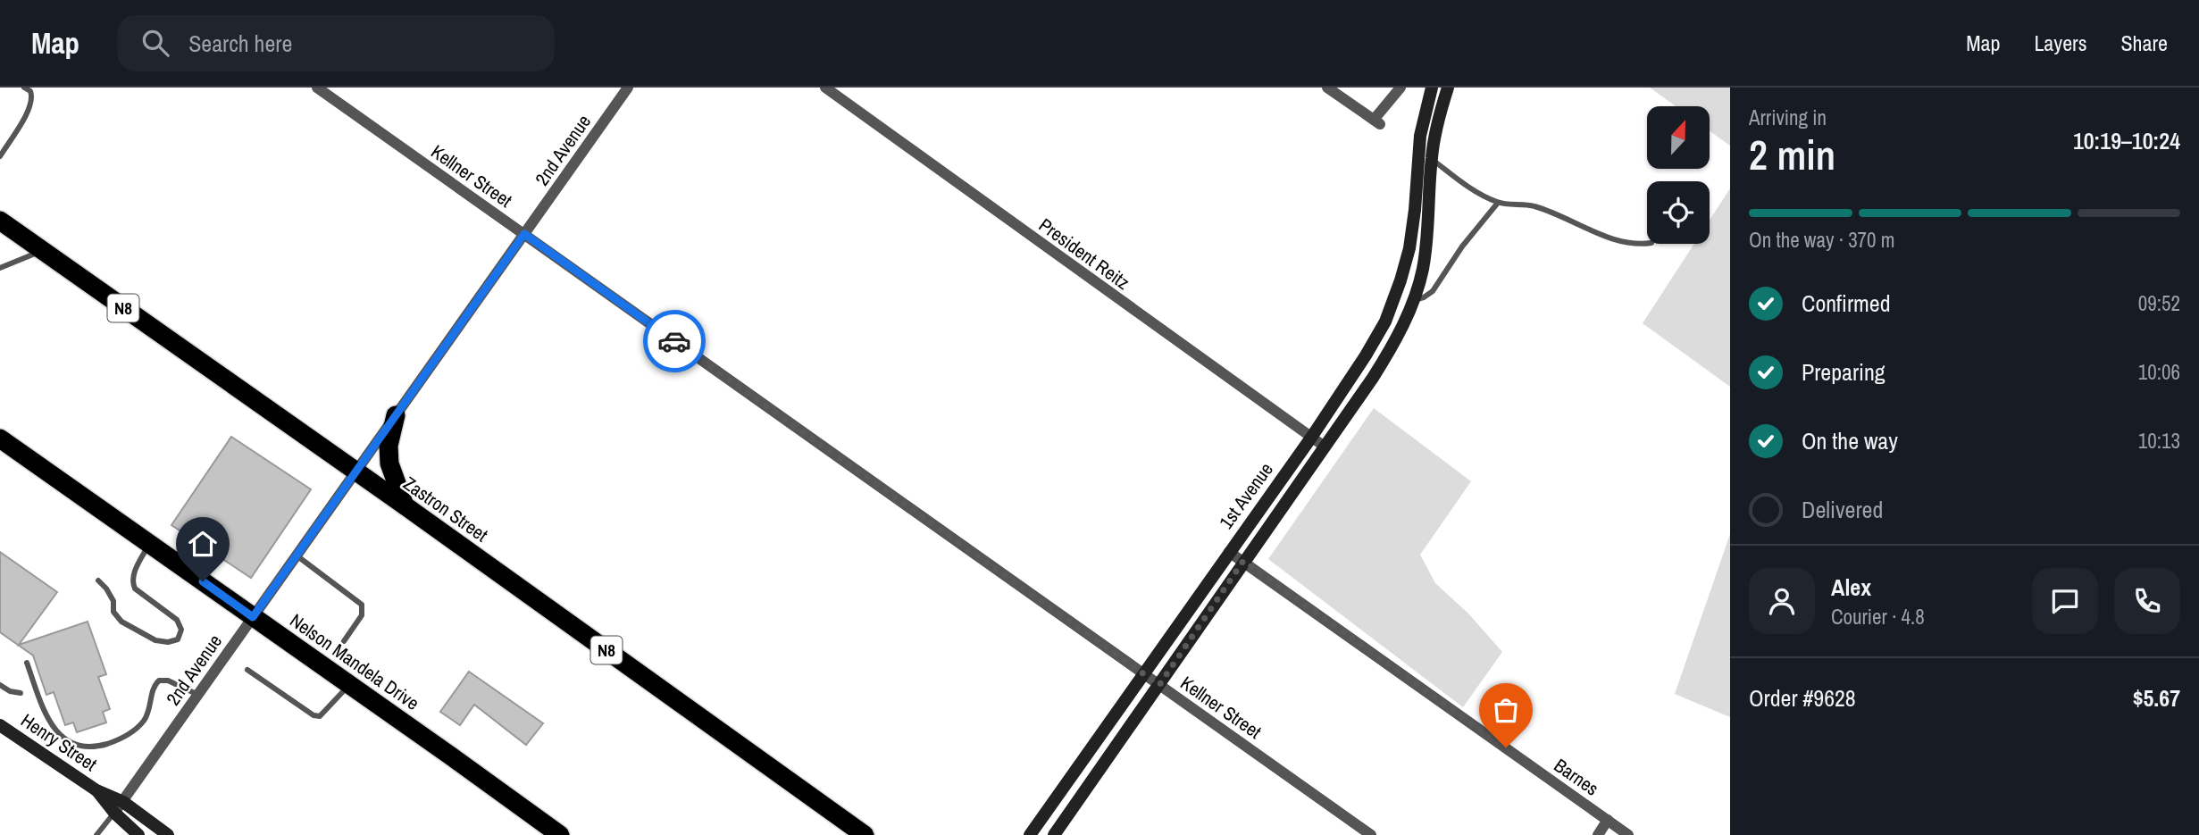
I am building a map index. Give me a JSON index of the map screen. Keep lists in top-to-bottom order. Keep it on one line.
{"streets":{"highway":["N8","Zastron Street","Nelson Mandela Drive"],"street":["2nd Avenue","Kellner Street","President Reitz","1st Avenue","Henry Street","Barnes"]},"crossings":[["2nd Avenue","Kellner Street"],["2nd Avenue","Zastron Street"],["2nd Avenue","Nelson Mandela Drive"],["2nd Avenue","Henry Street"],["Kellner Street","1st Avenue"],["President Reitz","1st Avenue"],["1st Avenue","Barnes"]],"north":"top","page":{"header":"Map","search":"Search here","nav":["Map","Layers","Share"],"heading":["2 min","Arriving in","10:19–10:24"],"panel":["Alex","Courier · 4.8","Order #9628","$5.67"],"bar":"On the way · 370 m","list":[["Confirmed","09:52"],["Preparing","10:06"],["On the way","10:13"],"Delivered"]}}
